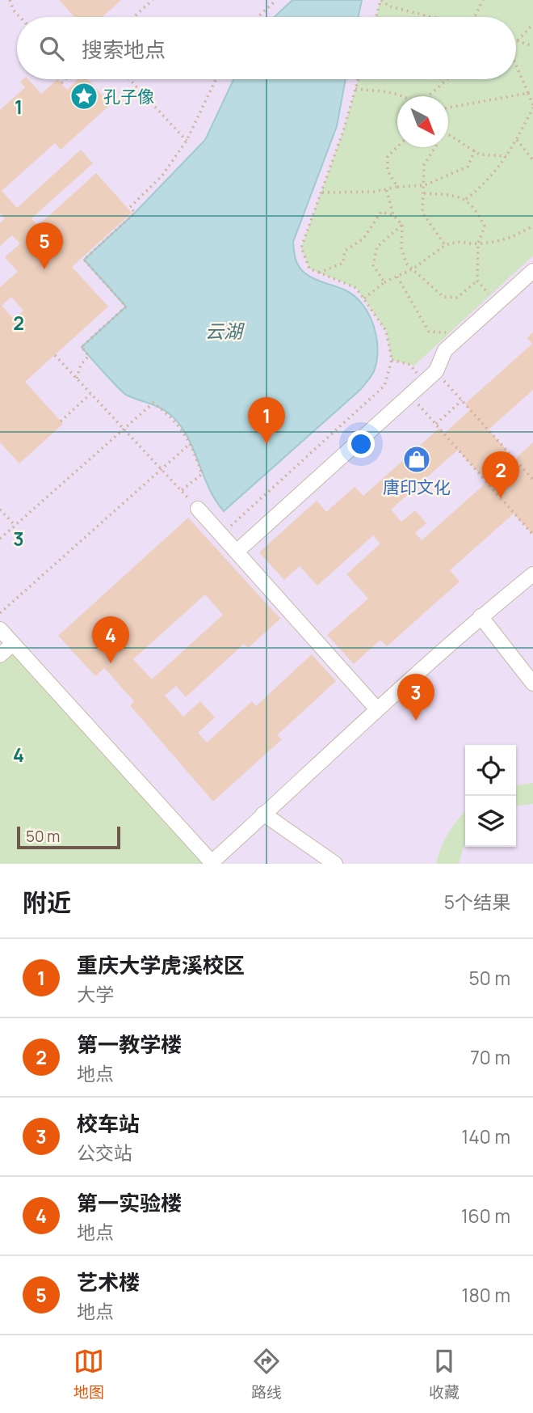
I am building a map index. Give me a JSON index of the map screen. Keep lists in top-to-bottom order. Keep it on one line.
{"water":["云湖"],"places":{"place":["孔子像"],"shop":["唐印文化"]},"scale_bar":"50 m","north":"bottom right","page":{"search":"搜索地点","pins":["5","1","2","4","3"],"scale":"50 m","heading":["附近","5个结果"],"list":[{"mark":"1","name":"重庆大学虎溪校区","note":"大学","value":"50 m"},{"mark":"2","name":"第一教学楼","note":"地点","value":"70 m"},{"mark":"3","name":"校车站","note":"公交站","value":"140 m"},{"mark":"4","name":"第一实验楼","note":"地点","value":"160 m"},{"mark":"5","name":"艺术楼","note":"地点","value":"180 m"}],"nav":["地图","路线","收藏"]},"grid":{"rows":["1","2","3","4"]}}
